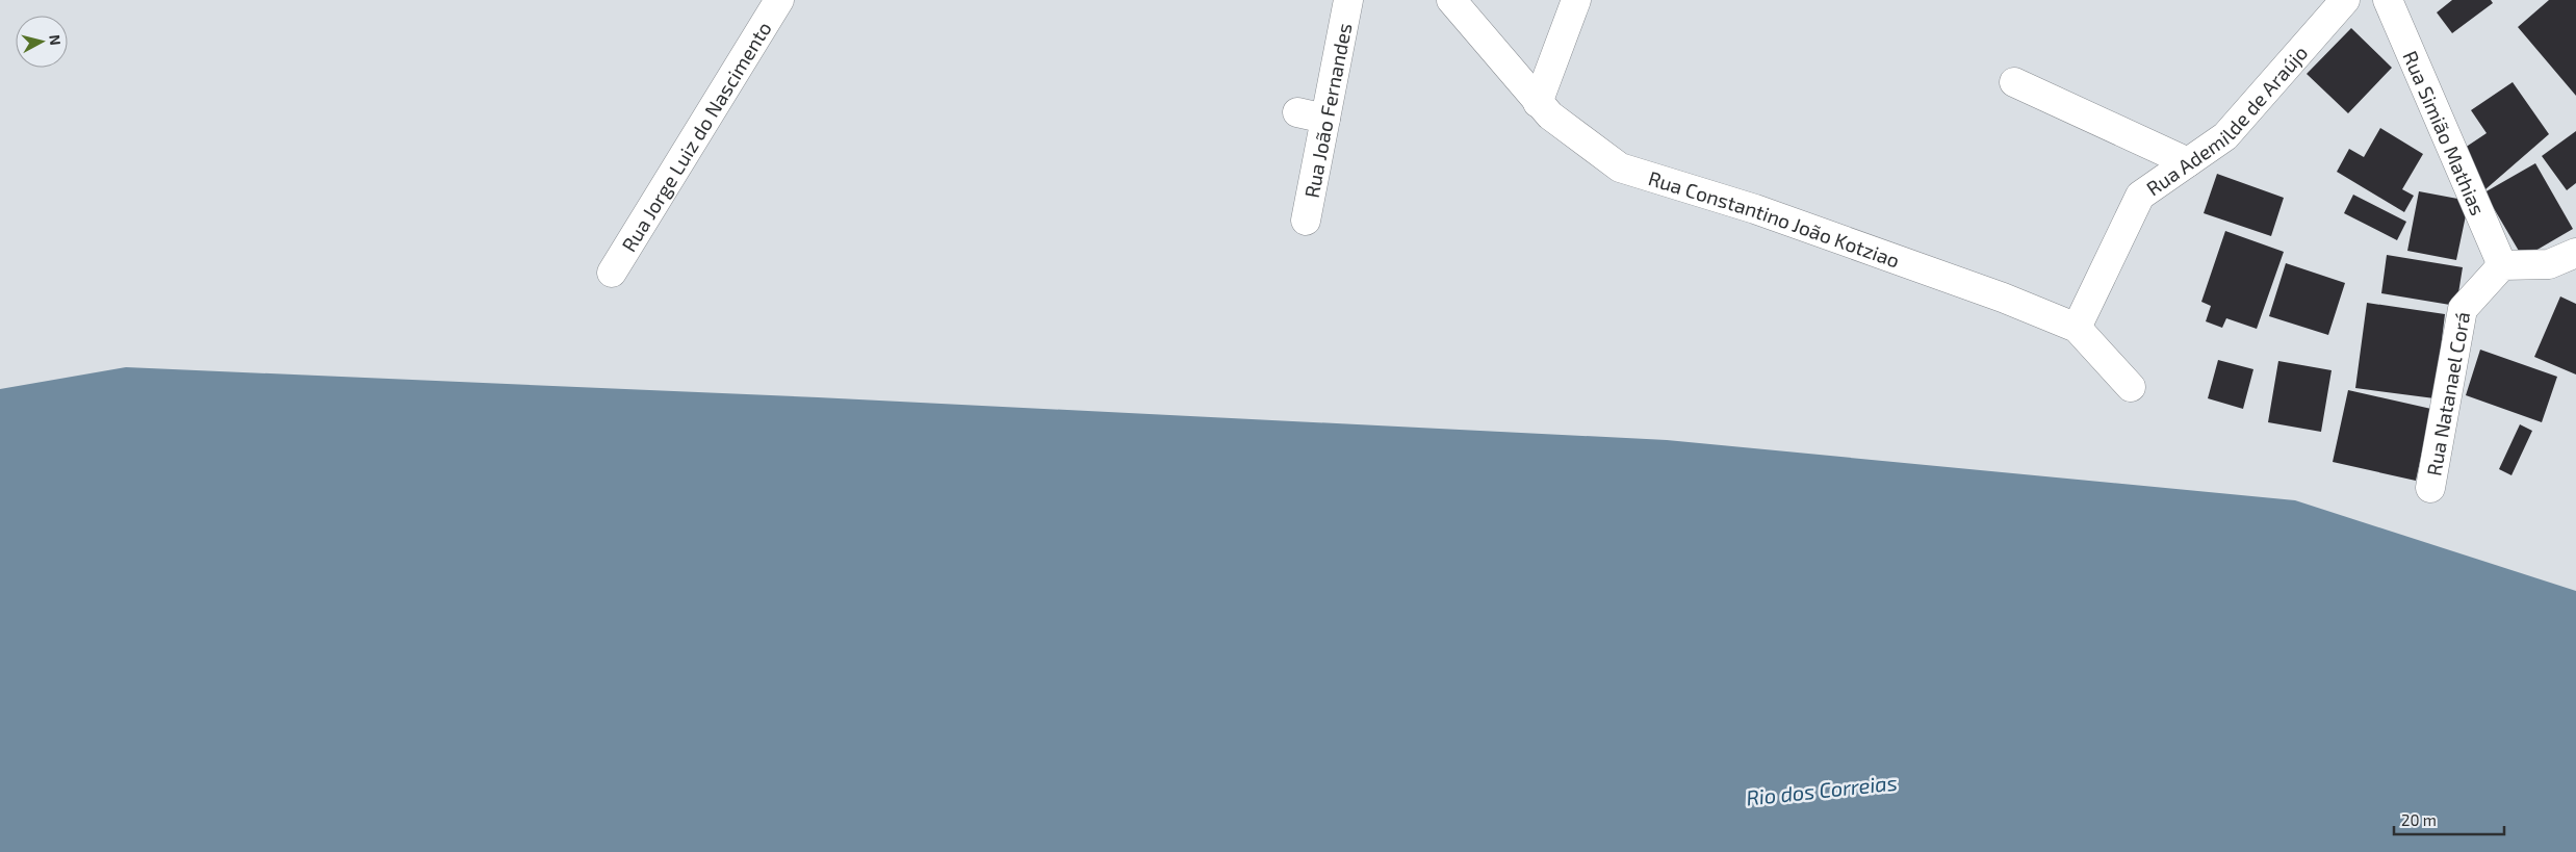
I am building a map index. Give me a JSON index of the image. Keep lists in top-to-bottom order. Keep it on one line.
{"streets":{"street":["Rua João Fernandes","Rua Ademilde de Araújo","Rua Simião Mathias","Rua Jorge Luiz do Nascimento","Rua Constantino João Kotziao","Rua Natanael Corá"]},"crossings":[["Rua Ademilde de Araújo","Rua Constantino João Kotziao"],["Rua Simião Mathias","Rua Natanael Corá"]],"water":["Rio dos Correias"],"scale_bar":"20 m","north":"right"}
